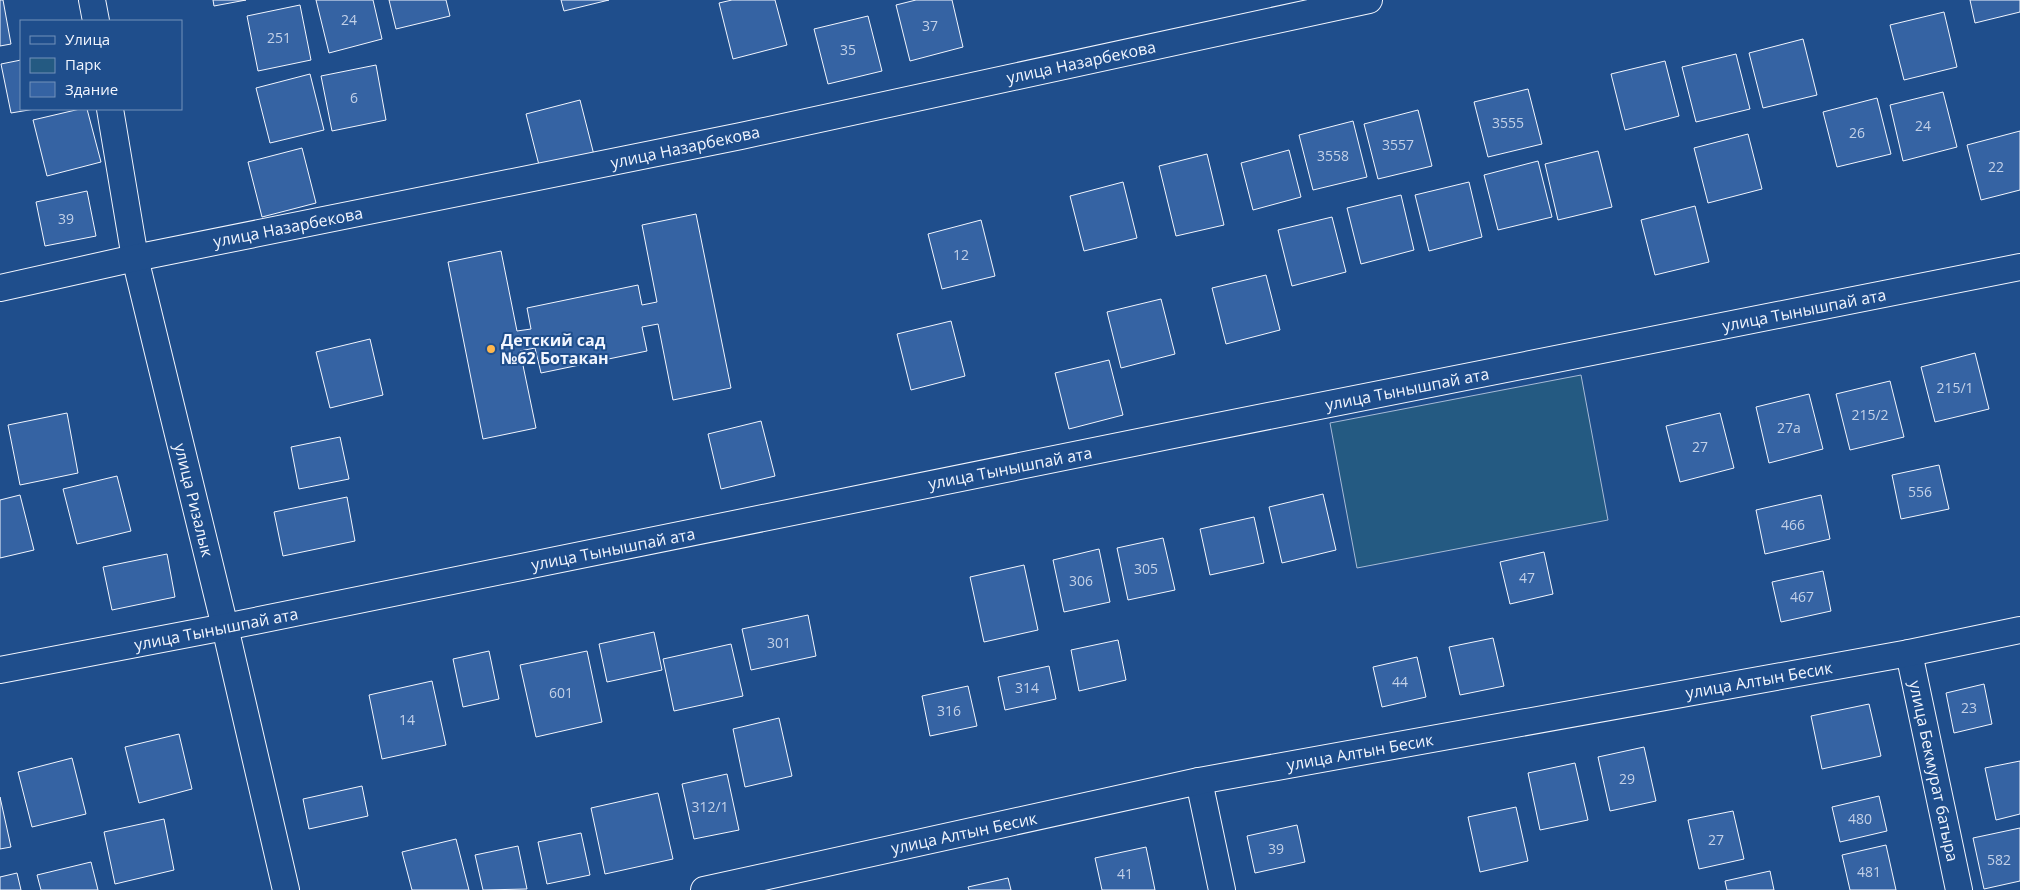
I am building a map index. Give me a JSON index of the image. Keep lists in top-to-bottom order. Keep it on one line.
{"streets":{"street":["улица Назарбекова","улица Тынышпай ата","улица Ризалык","улица Алтын Бесик","улица Бекмурат батыра"]},"crossings":[["улица Назарбекова","улица Ризалык"],["улица Тынышпай ата","улица Ризалык"],["улица Алтын Бесик","улица Бекмурат батыра"]],"places":["Детский сад №62 Ботакан"],"house_numbers":["24","37","251","35","6","3555","24","26","3557","3558","22","39","12","215/1","215/2","27а","27","556","466","305","47","306","467","301","44","314","601","23","316","14","29","312/1","480","27","39","582","481","41"],"legend":["Улица","Парк","Здание"]}
